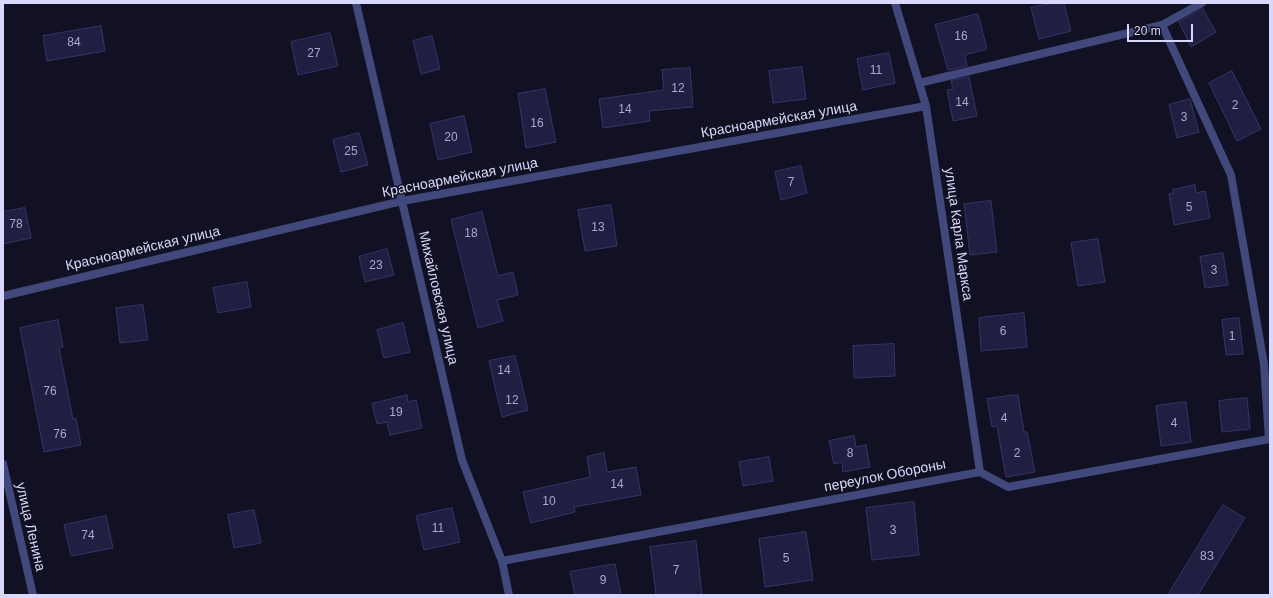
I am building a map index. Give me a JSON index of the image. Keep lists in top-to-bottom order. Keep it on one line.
{"streets":{"street":["Красноармейская улица","улица Карла Маркса","Михайловская улица","переулок Обороны","улица Ленина"]},"crossings":[["Красноармейская улица","улица Карла Маркса"],["Красноармейская улица","Михайловская улица"],["улица Карла Маркса","переулок Обороны"],["Михайловская улица","переулок Обороны"]],"house_numbers":["16","84","27","11","12","14","2","14","3","16","20","25","7","5","78","13","18","23","3","6","1","14","76","12","19","4","4","76","8","2","14","10","11","3","74","8З","5","7","9"],"scale_bar":"20 m"}
